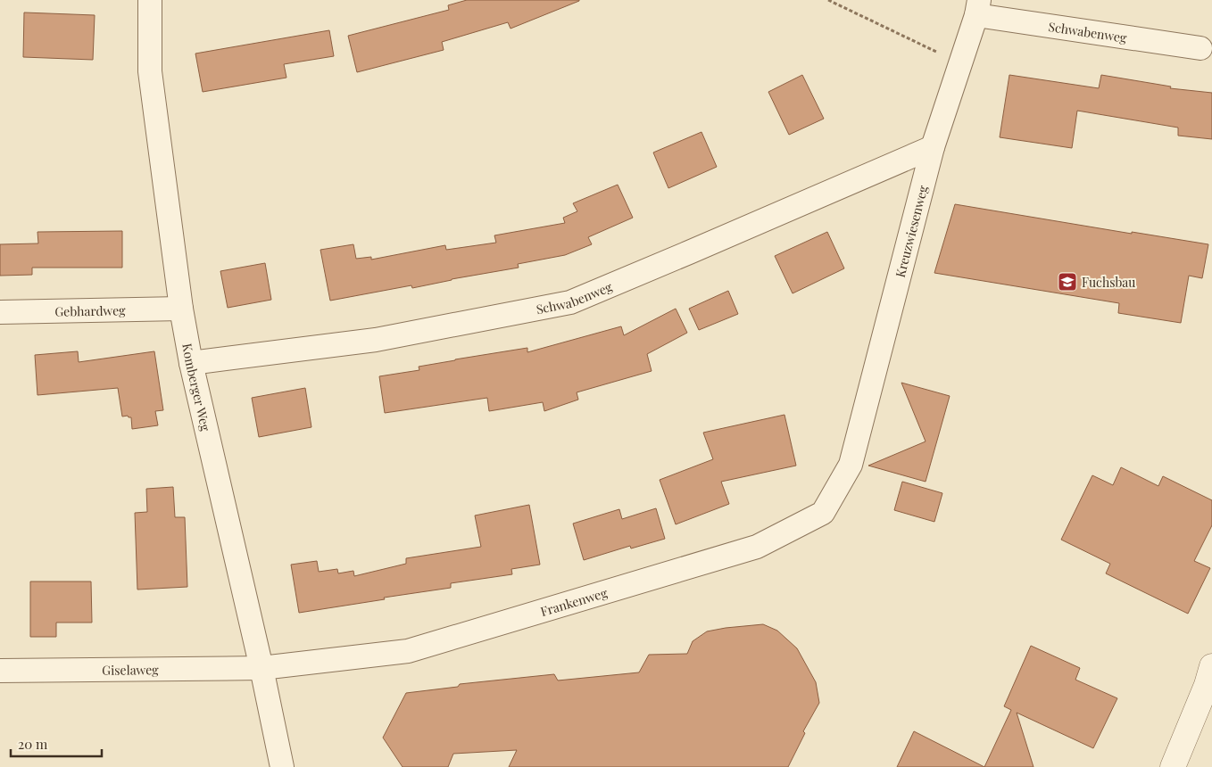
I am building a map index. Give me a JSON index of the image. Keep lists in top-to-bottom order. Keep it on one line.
{"streets":{"street":["Schwabenweg","Kreuzwiesenweg","Gebhardweg","Komberger Weg","Frankenweg","Giselaweg"]},"crossings":[["Schwabenweg","Kreuzwiesenweg"],["Schwabenweg","Komberger Weg"],["Kreuzwiesenweg","Frankenweg"],["Gebhardweg","Komberger Weg"],["Komberger Weg","Frankenweg"],["Komberger Weg","Giselaweg"],["Frankenweg","Giselaweg"]],"places":{"school or university":["Fuchsbau"]},"scale_bar":"20 m"}
